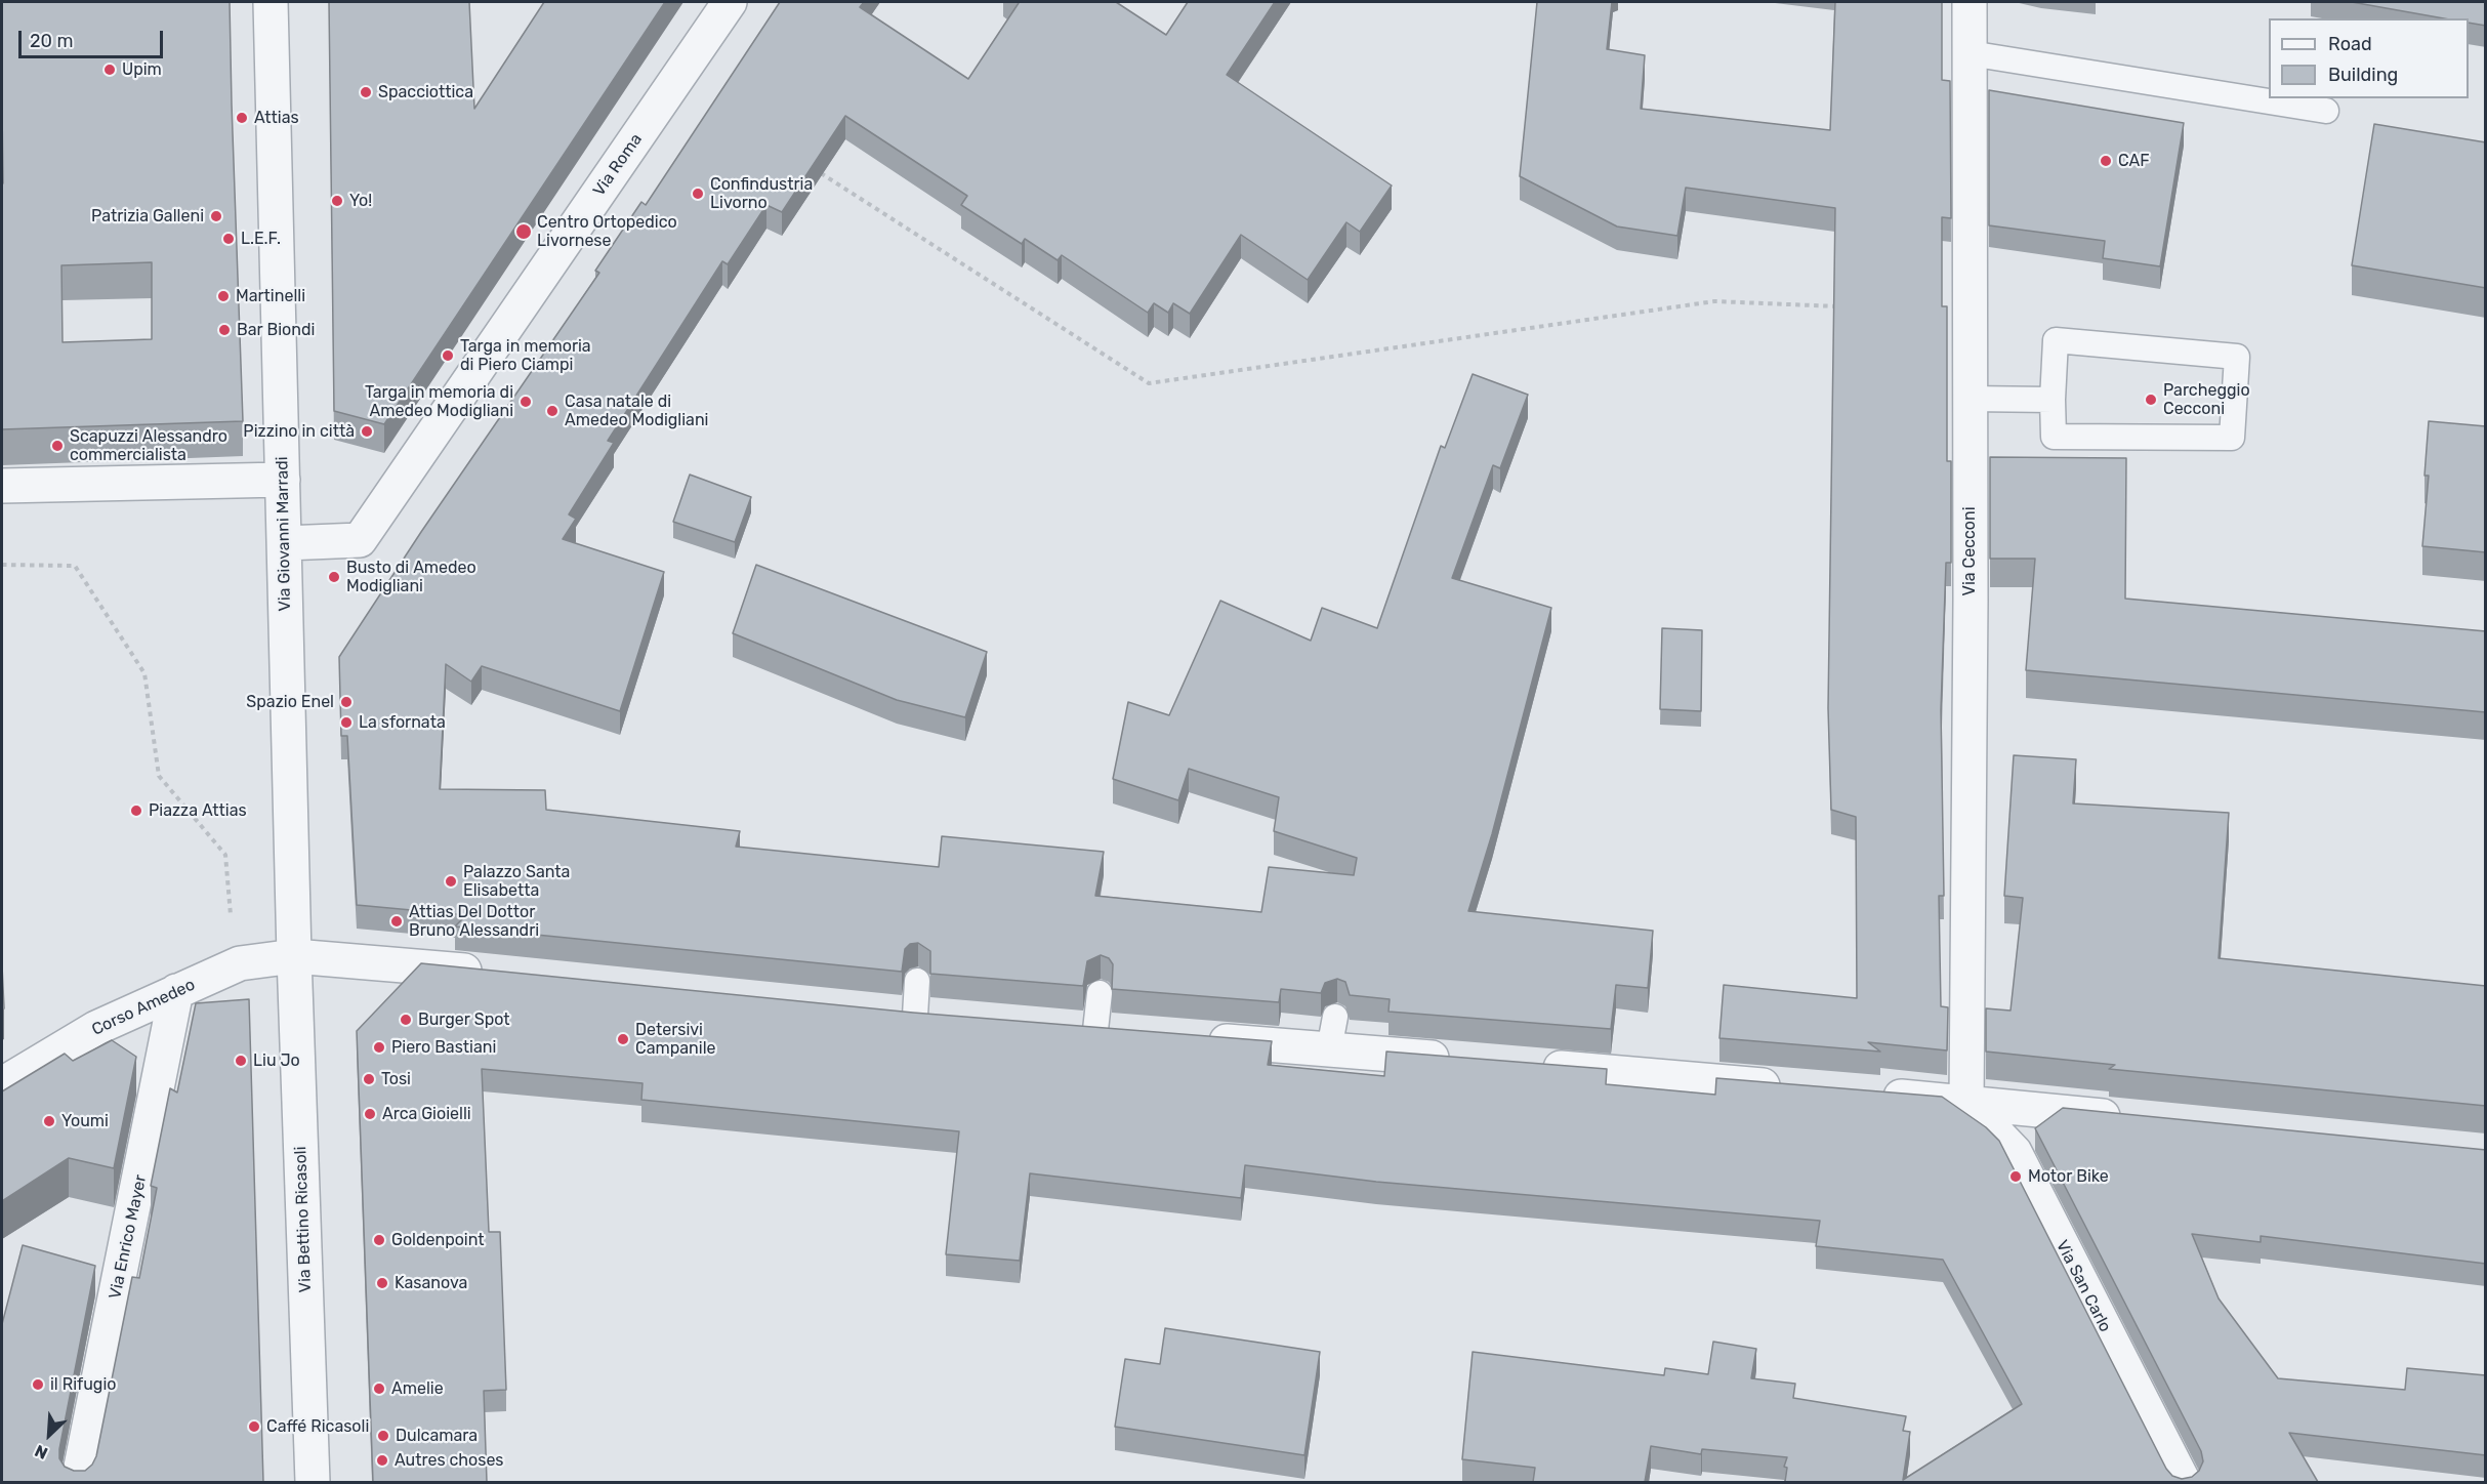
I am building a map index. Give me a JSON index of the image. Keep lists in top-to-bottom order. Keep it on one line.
{"streets":{"street":["Via Roma","Via Giovanni Marradi","Via Cecconi","Corso Amedeo","Via Bettino Ricasoli","Via Enrico Mayer","Via San Carlo"]},"crossings":[["Via Roma","Via Giovanni Marradi"],["Via Giovanni Marradi","Corso Amedeo"],["Via Giovanni Marradi","Via Bettino Ricasoli"],["Via Cecconi","Via San Carlo"],["Corso Amedeo","Via Bettino Ricasoli"],["Corso Amedeo","Via Enrico Mayer"]],"places":["Upim","Spacciottica","Attias","CAF","Confindustria Livorno","Yo!","Patrizia Galleni","Centro Ortopedico Livornese","L.E.F.","Martinelli","Bar Biondi","Targa in memoria di Piero Ciampi","Parcheggio Cecconi","Targa in memoria di Amedeo Modigliani","Casa natale di Amedeo Modigliani","Pizzino in città","Scapuzzi Alessandro commercialista","Busto di Amedeo Modigliani","Spazio Enel","La sfornata","Piazza Attias","Palazzo Santa Elisabetta","Attias Del Dottor Bruno Alessandri","Burger Spot","Detersivi Campanile","Piero Bastiani","Liu Jo","Tosi","Arca Gioielli","Youmi","Motor Bike","Goldenpoint","Kasanova","il Rifugio","Amelie","Caffé Ricasoli","Dulcamara","Autres choses"],"legend":["Road","Building"],"scale_bar":"20 m","north":"bottom left"}
